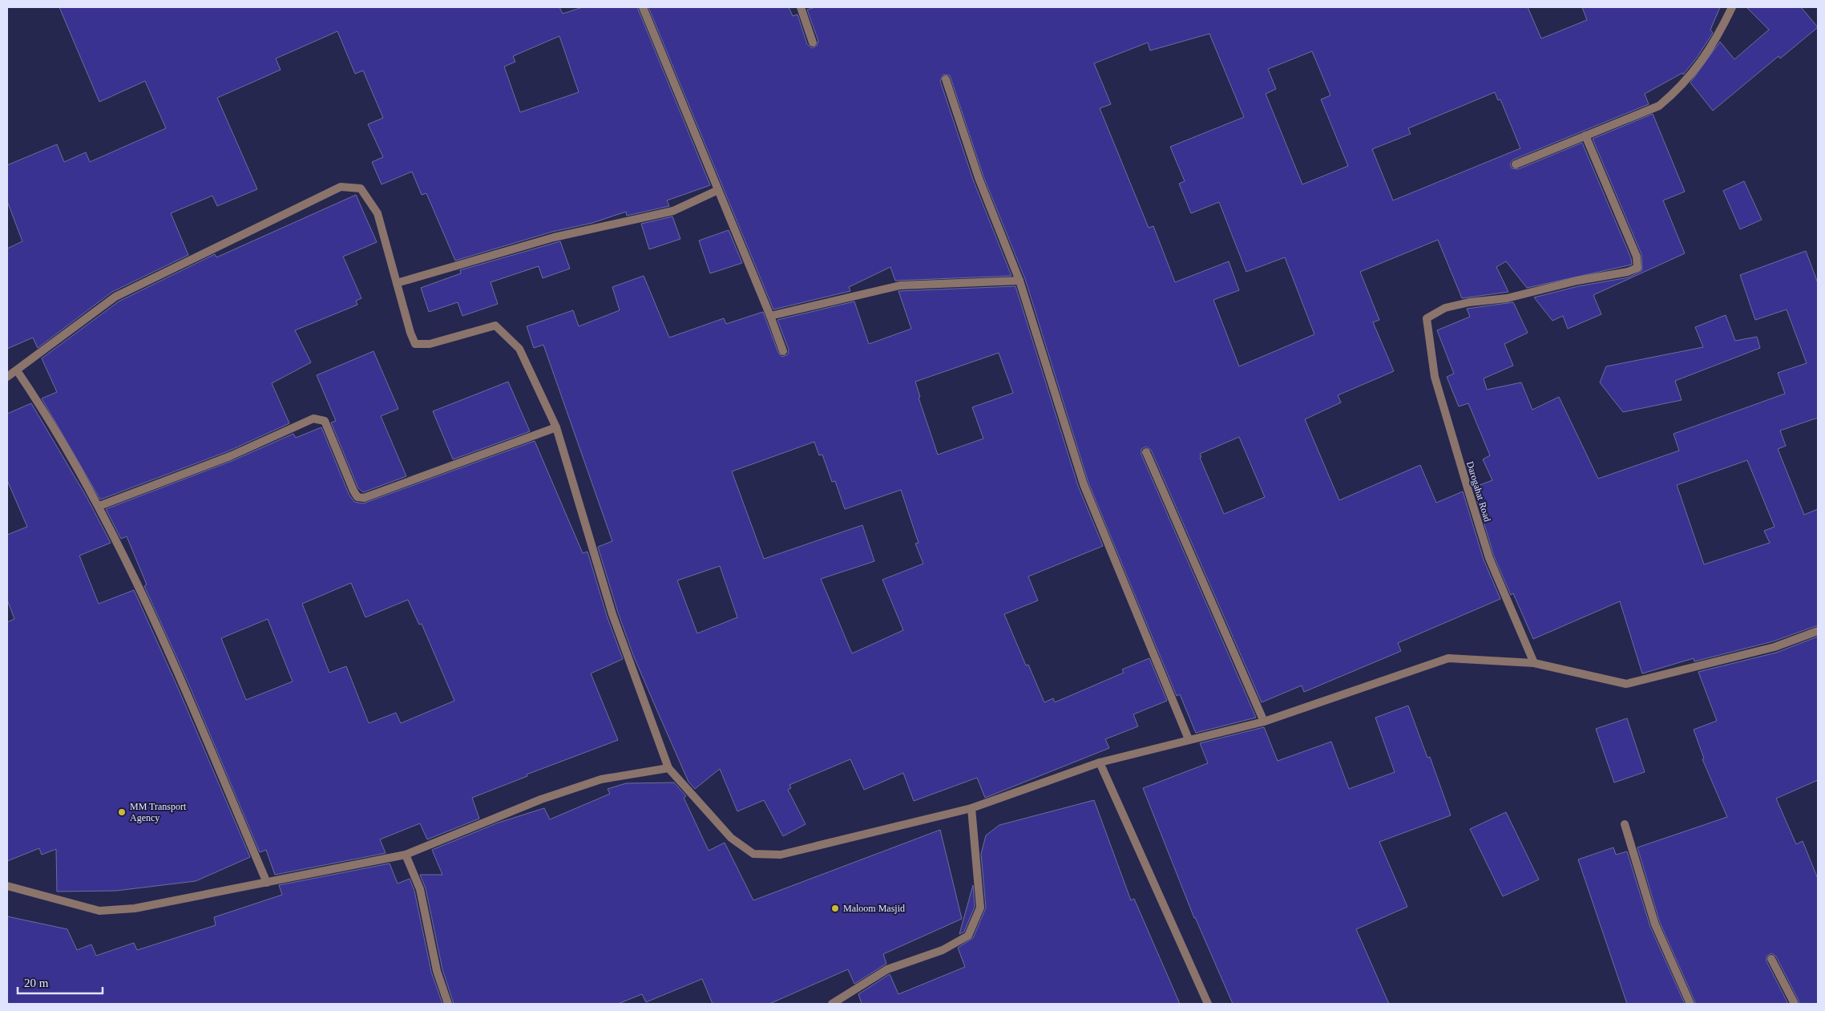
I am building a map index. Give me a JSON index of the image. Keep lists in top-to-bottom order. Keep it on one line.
{"streets":{"street":["Darogahat Road"]},"places":["MM Transport Agency","Maloom Masjid"],"scale_bar":"20 m"}
